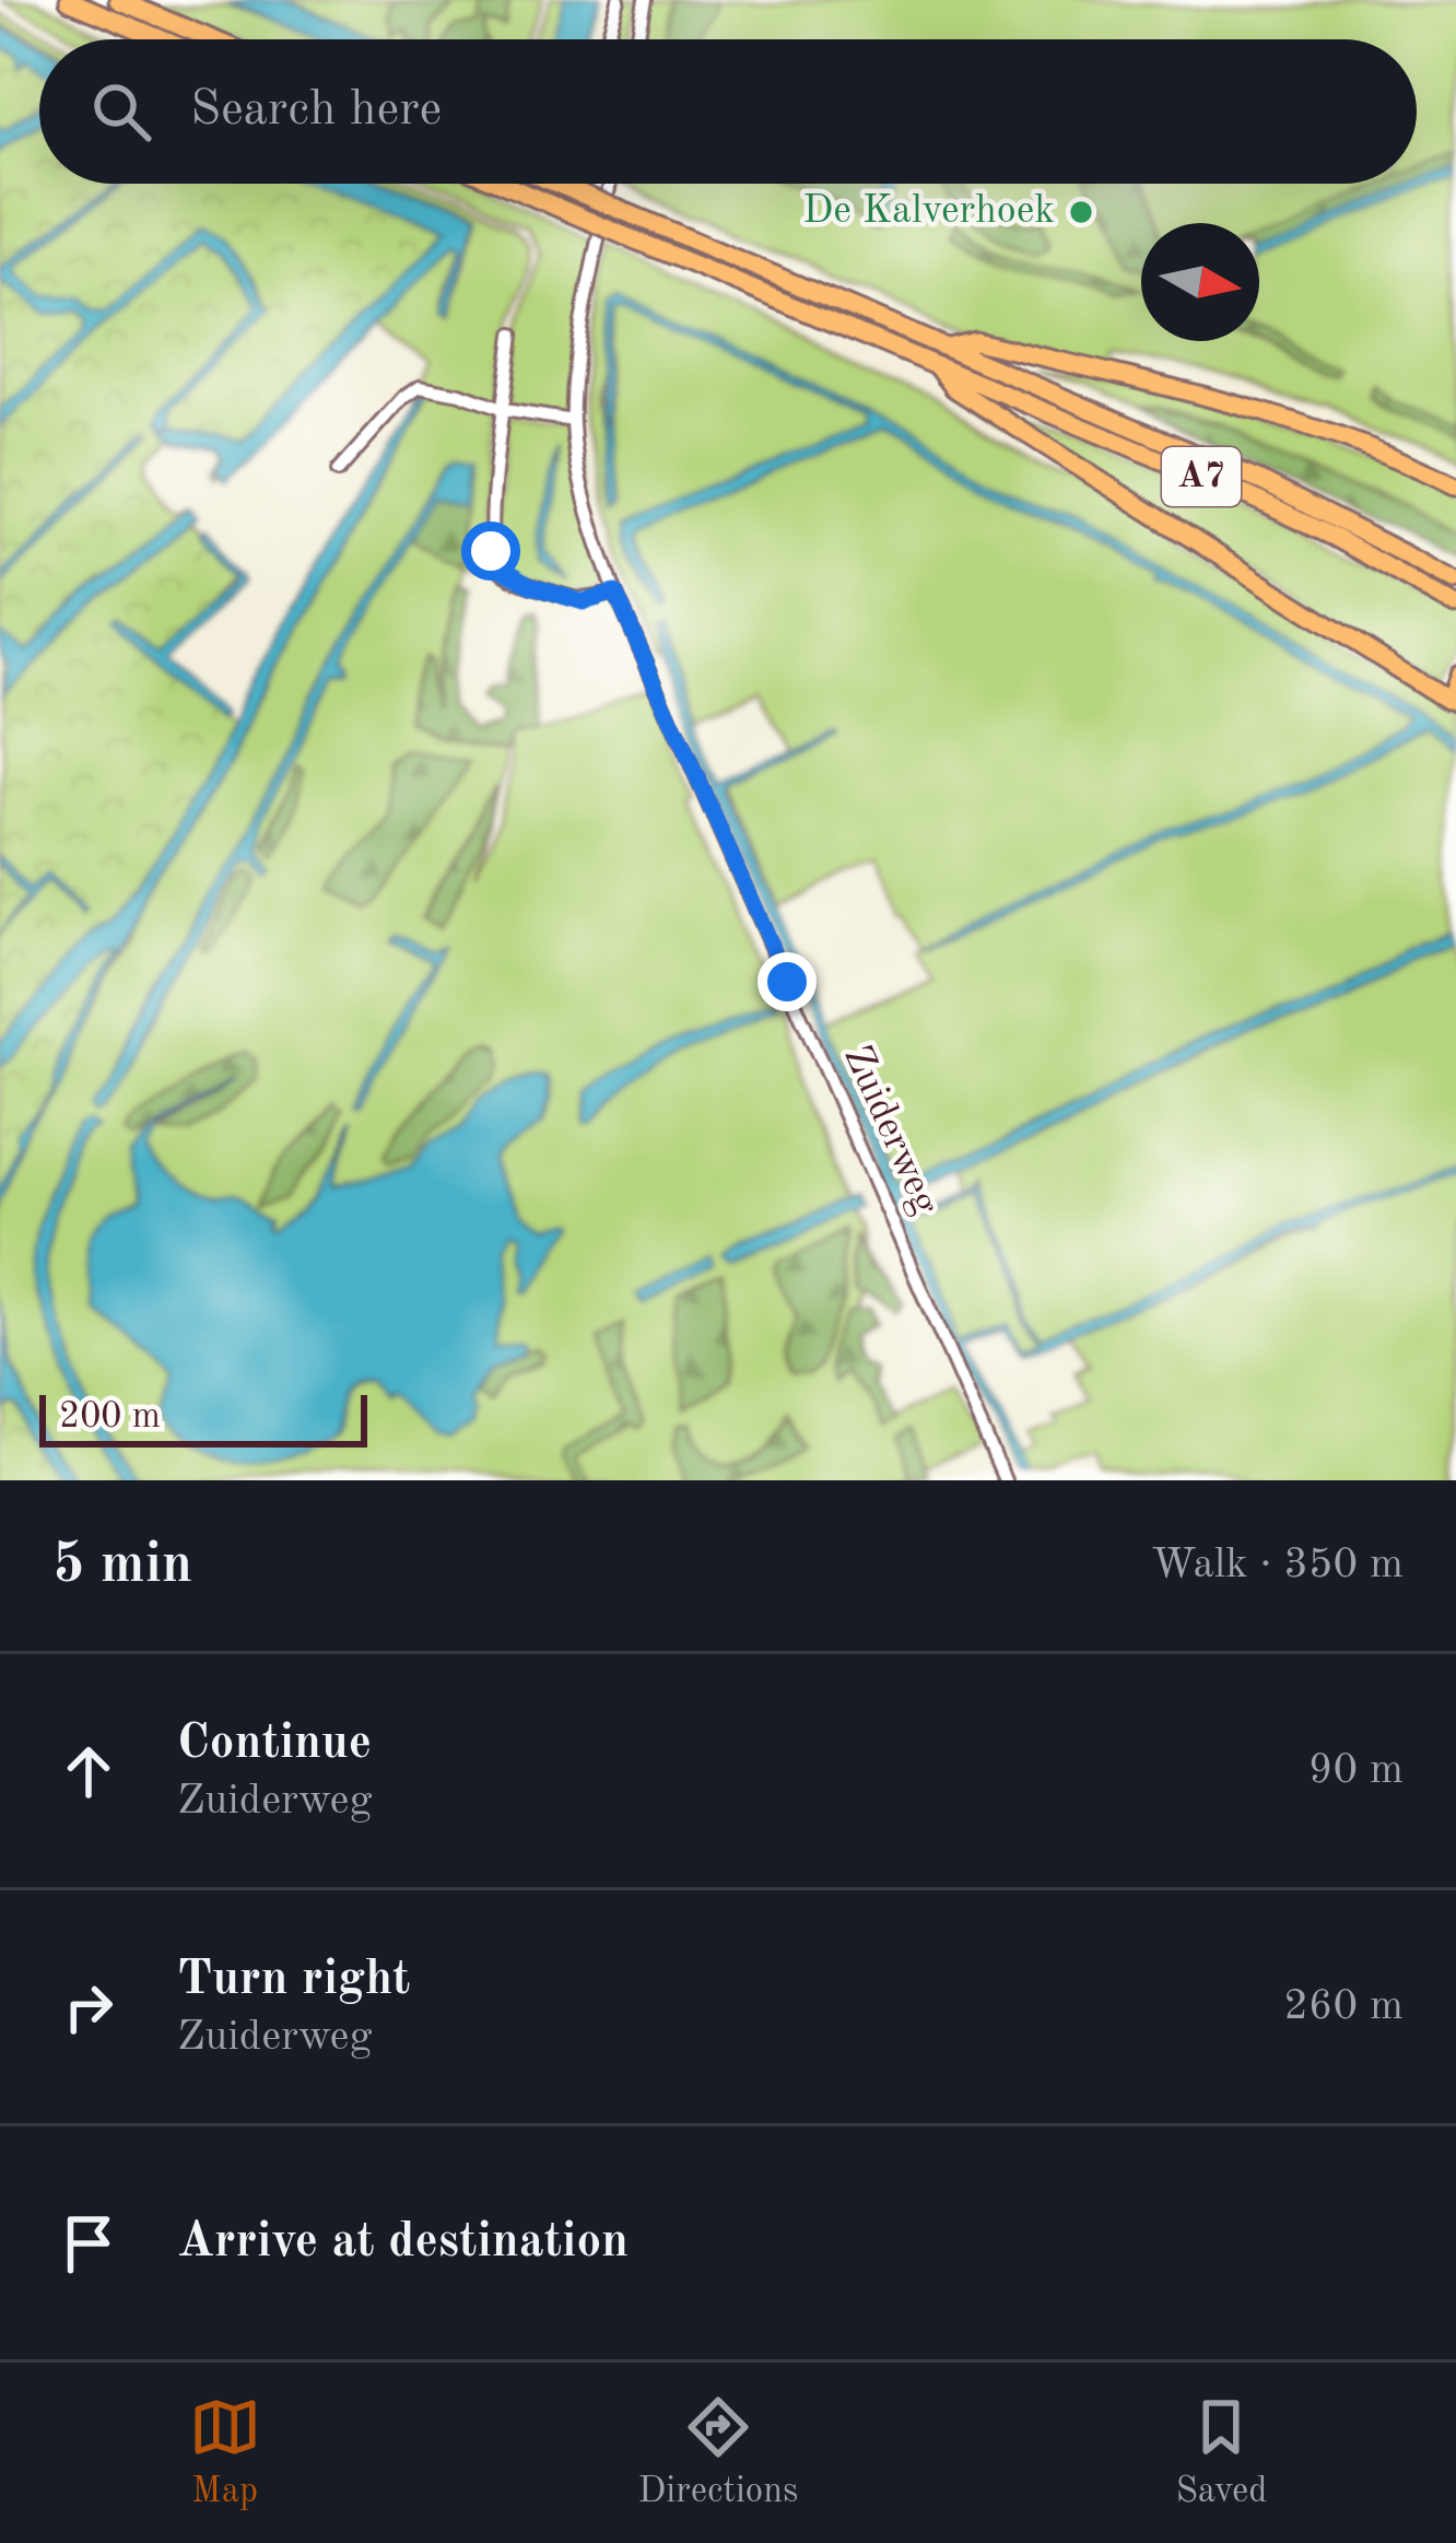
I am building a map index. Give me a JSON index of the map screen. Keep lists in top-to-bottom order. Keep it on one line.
{"streets":{"highway":["A7"],"street":["Zuiderweg"]},"places":["De Kalverhoek"],"scale_bar":"200 m","north":"right","page":{"search":"Search here","scale":"200 m","heading":["5 min","Walk · 350 m"],"list":[["Continue","Zuiderweg","90 m"],["Turn right","Zuiderweg","260 m"],"Arrive at destination"],"nav":["Map","Directions","Saved"]}}
